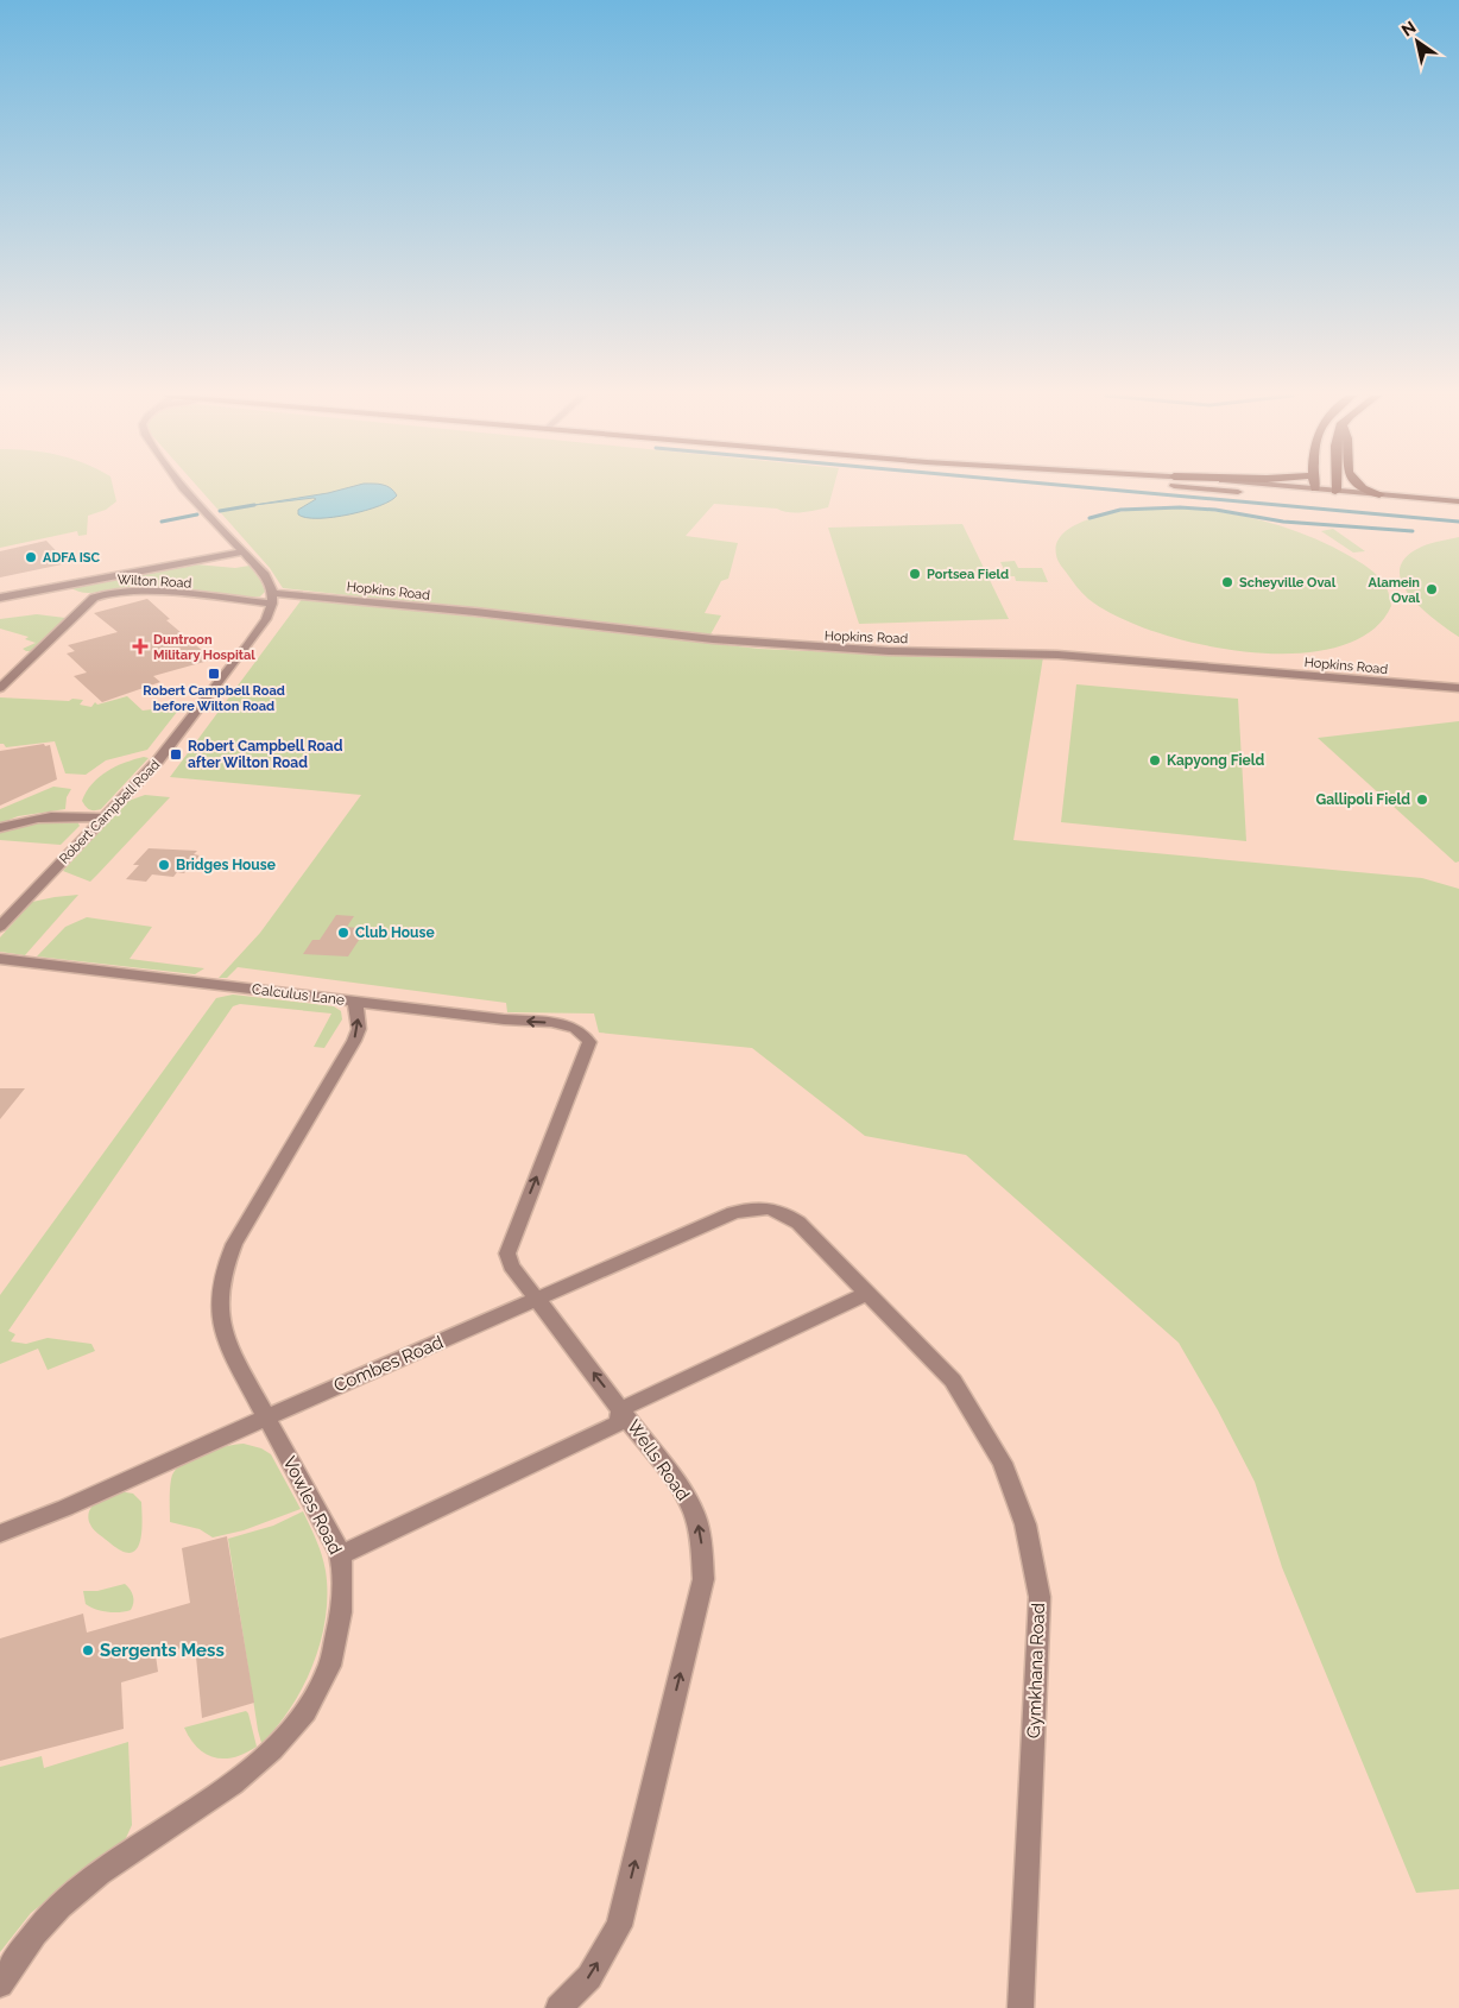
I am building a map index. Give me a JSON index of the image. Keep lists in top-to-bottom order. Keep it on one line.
{"streets":{"street":["Wilton Road","Hopkins Road","Robert Campbell Road","Calculus Lane","Combes Road","Wells Road","Vowles Road","Gymkhana Road"]},"crossings":[["Wilton Road","Hopkins Road"],["Wilton Road","Robert Campbell Road"],["Hopkins Road","Robert Campbell Road"],["Calculus Lane","Wells Road"],["Calculus Lane","Vowles Road"],["Combes Road","Wells Road"],["Combes Road","Vowles Road"],["Combes Road","Gymkhana Road"]],"one_way":["Calculus Lane","Wells Road","Vowles Road"],"places":{"other":["ADFA ISC","Portsea Field","Scheyville Oval","Alamein Oval","Kapyong Field","Gallipoli Field","Bridges House","Club House","Sergents Mess"],"health":["Duntroon Military Hospital"],"transit":["Robert Campbell Road before Wilton Road","Robert Campbell Road after Wilton Road"]},"north":"top left"}
